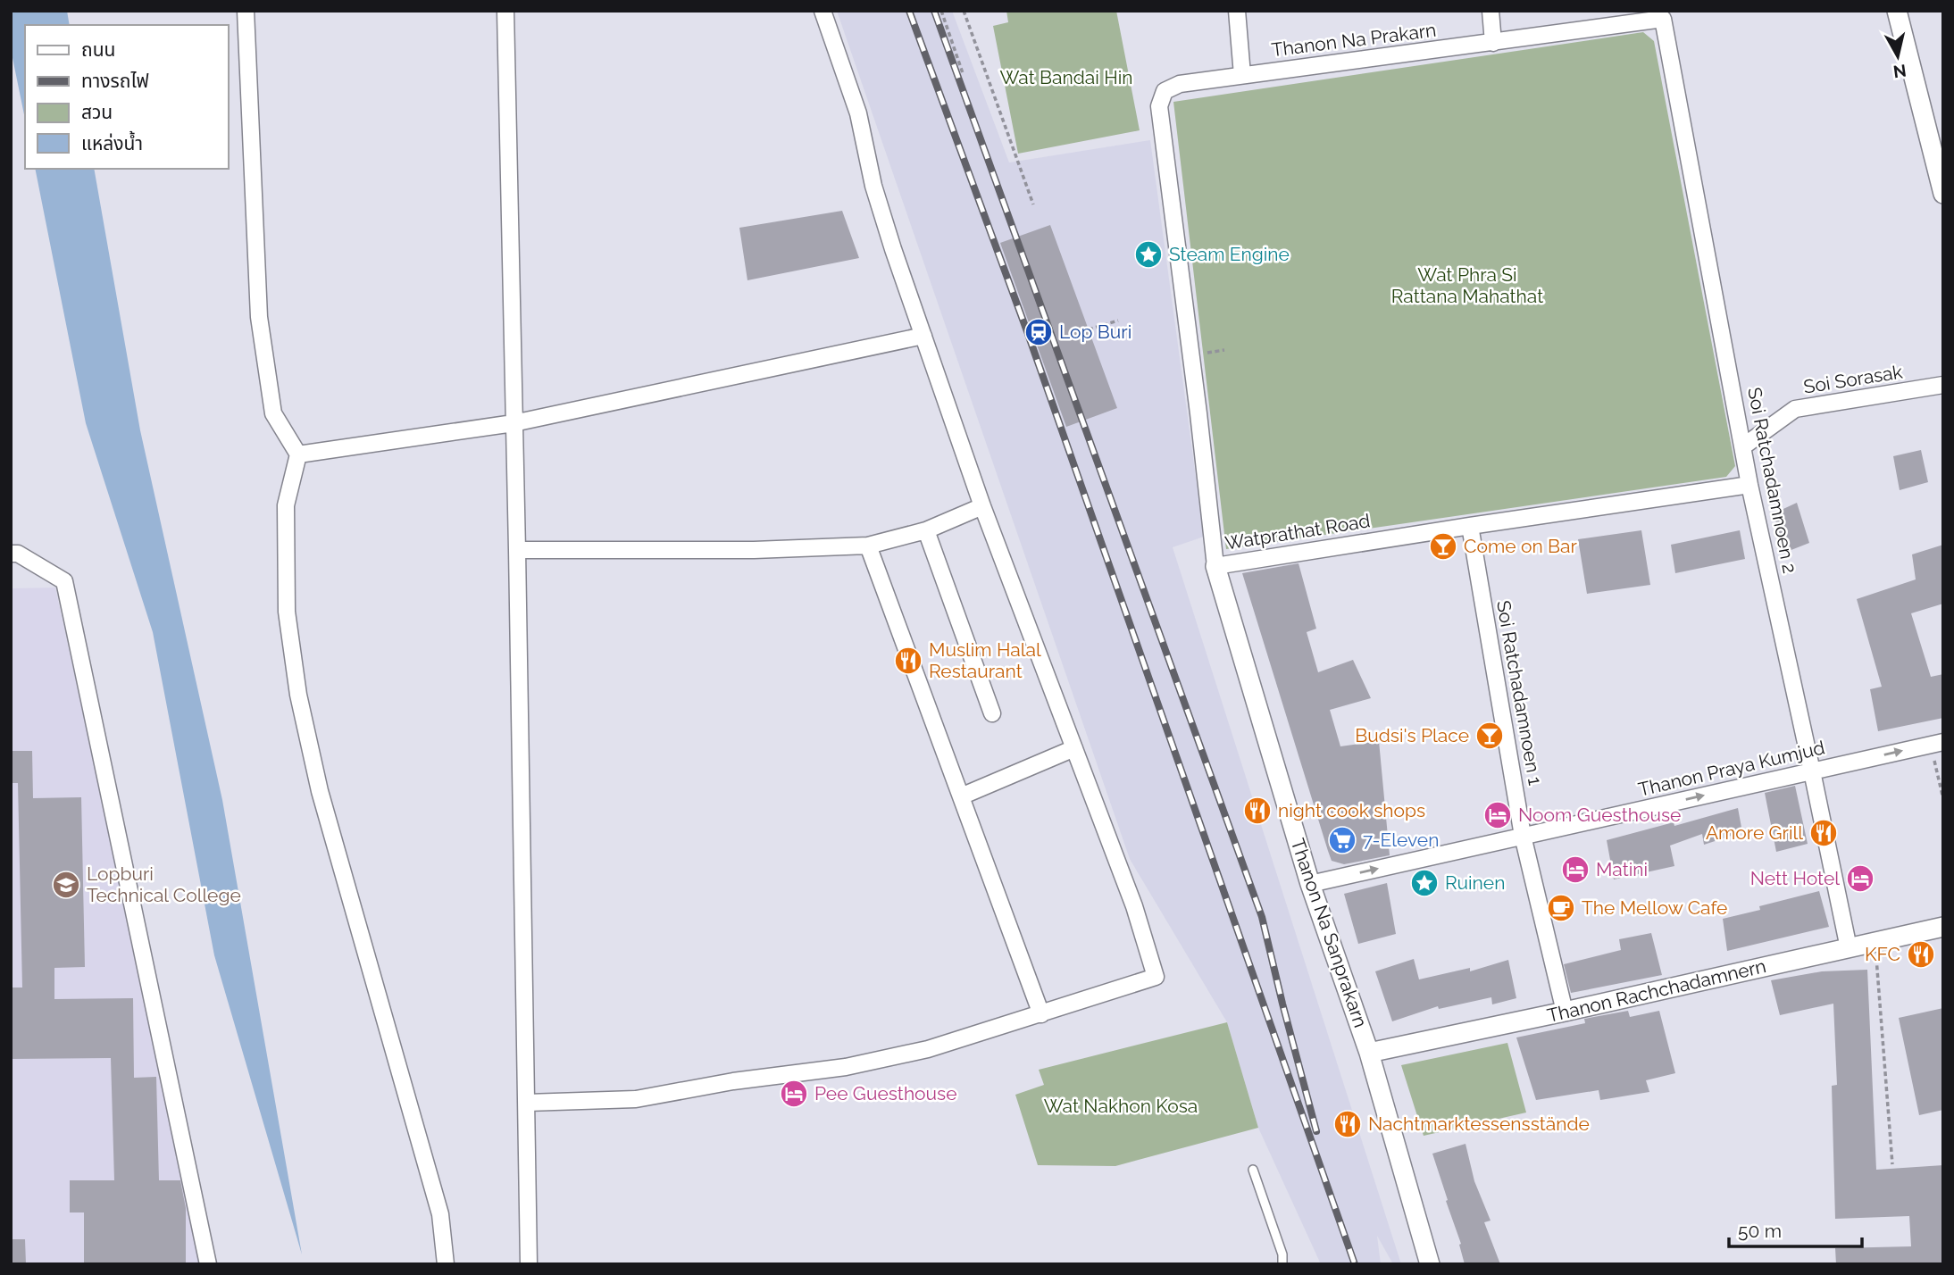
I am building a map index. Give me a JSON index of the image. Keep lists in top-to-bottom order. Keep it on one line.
{"streets":{"street":["Thanon Na Prakarn","Soi Sorasak","Soi Ratchadamnoen 2","Watprathat Road","Soi Ratchadamnoen 1","Thanon Praya Kumjud","Thanon Na Sanprakarn","Thanon Rachchadamnern"]},"crossings":[["Thanon Na Prakarn","Soi Ratchadamnoen 2"],["Thanon Na Prakarn","Watprathat Road"],["Soi Sorasak","Soi Ratchadamnoen 2"],["Soi Ratchadamnoen 2","Watprathat Road"],["Soi Ratchadamnoen 2","Thanon Praya Kumjud"],["Soi Ratchadamnoen 2","Thanon Rachchadamnern"],["Watprathat Road","Soi Ratchadamnoen 1"],["Watprathat Road","Thanon Na Sanprakarn"],["Soi Ratchadamnoen 1","Thanon Praya Kumjud"],["Soi Ratchadamnoen 1","Thanon Rachchadamnern"],["Thanon Praya Kumjud","Thanon Na Sanprakarn"],["Thanon Na Sanprakarn","Thanon Rachchadamnern"]],"one_way":["Thanon Praya Kumjud"],"parks":["Wat Bandai Hin","Wat Phra Si Rattana Mahathat","Wat Nakhon Kosa"],"places":{"place":["Steam Engine","Ruinen"],"station":["Lop Buri"],"bar":["Come on Bar","Budsi's Place"],"restaurant":["Muslim Halal Restaurant","night cook shops","Amore Grill","KFC","Nachtmarktessensstände"],"hotel":["Noom Guesthouse","Matini","Nett Hotel","Pee Guesthouse"],"supermarket":["7-Eleven"],"school or university":["Lopburi Technical College"],"cafe":["The Mellow Cafe"]},"legend":["ถนน","ทางรถไฟ","สวน","แหล่งน้ำ"],"scale_bar":"50 m","north":"bottom"}
